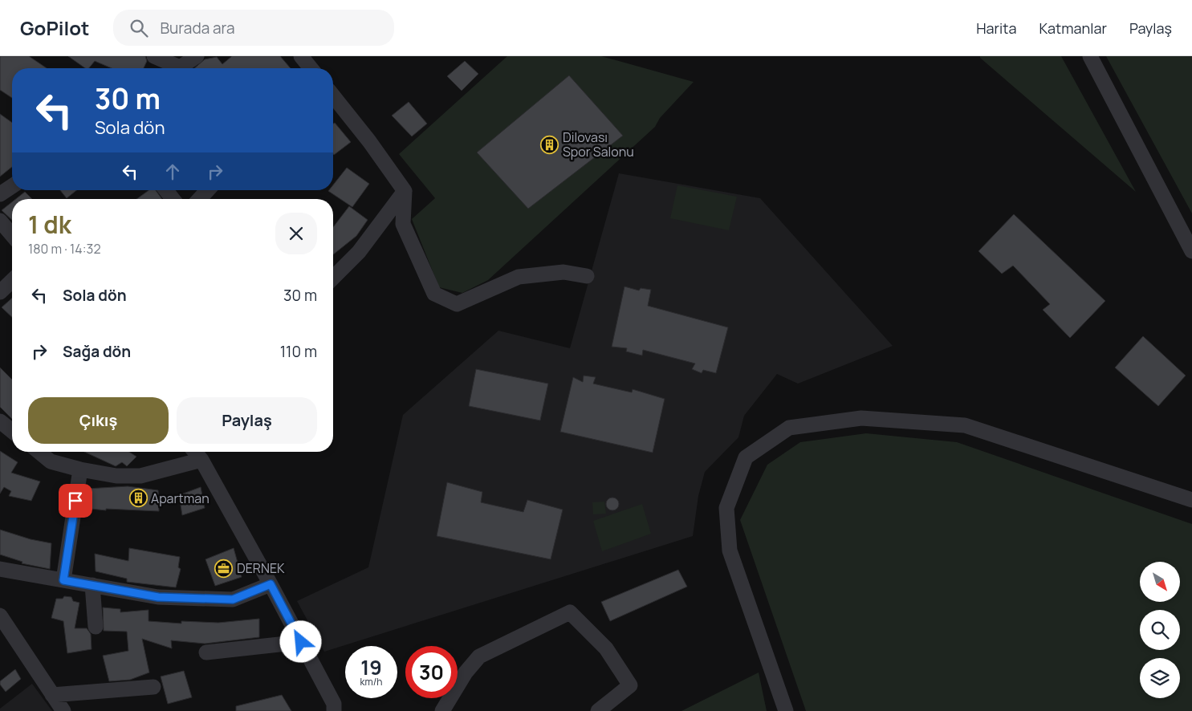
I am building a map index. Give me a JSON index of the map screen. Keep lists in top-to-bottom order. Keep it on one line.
{"places":{"building":["Dilovası Spor Salonu","Apartman"],"office":["DERNEK"]},"north":"bottom right","page":{"header":"GoPilot","search":"Burada ara","nav":["Harita","Katmanlar","Paylaş"],"turn":["30 m","Sola dön"],"heading":["1 dk","180 m · 14:32"],"list":[{"name":"Sola dön","value":"30 m"},{"name":"Sağa dön","value":"110 m"}],"buttons":["Çıkış","Paylaş"],"speed":"19 km/h","limit":"30"}}
